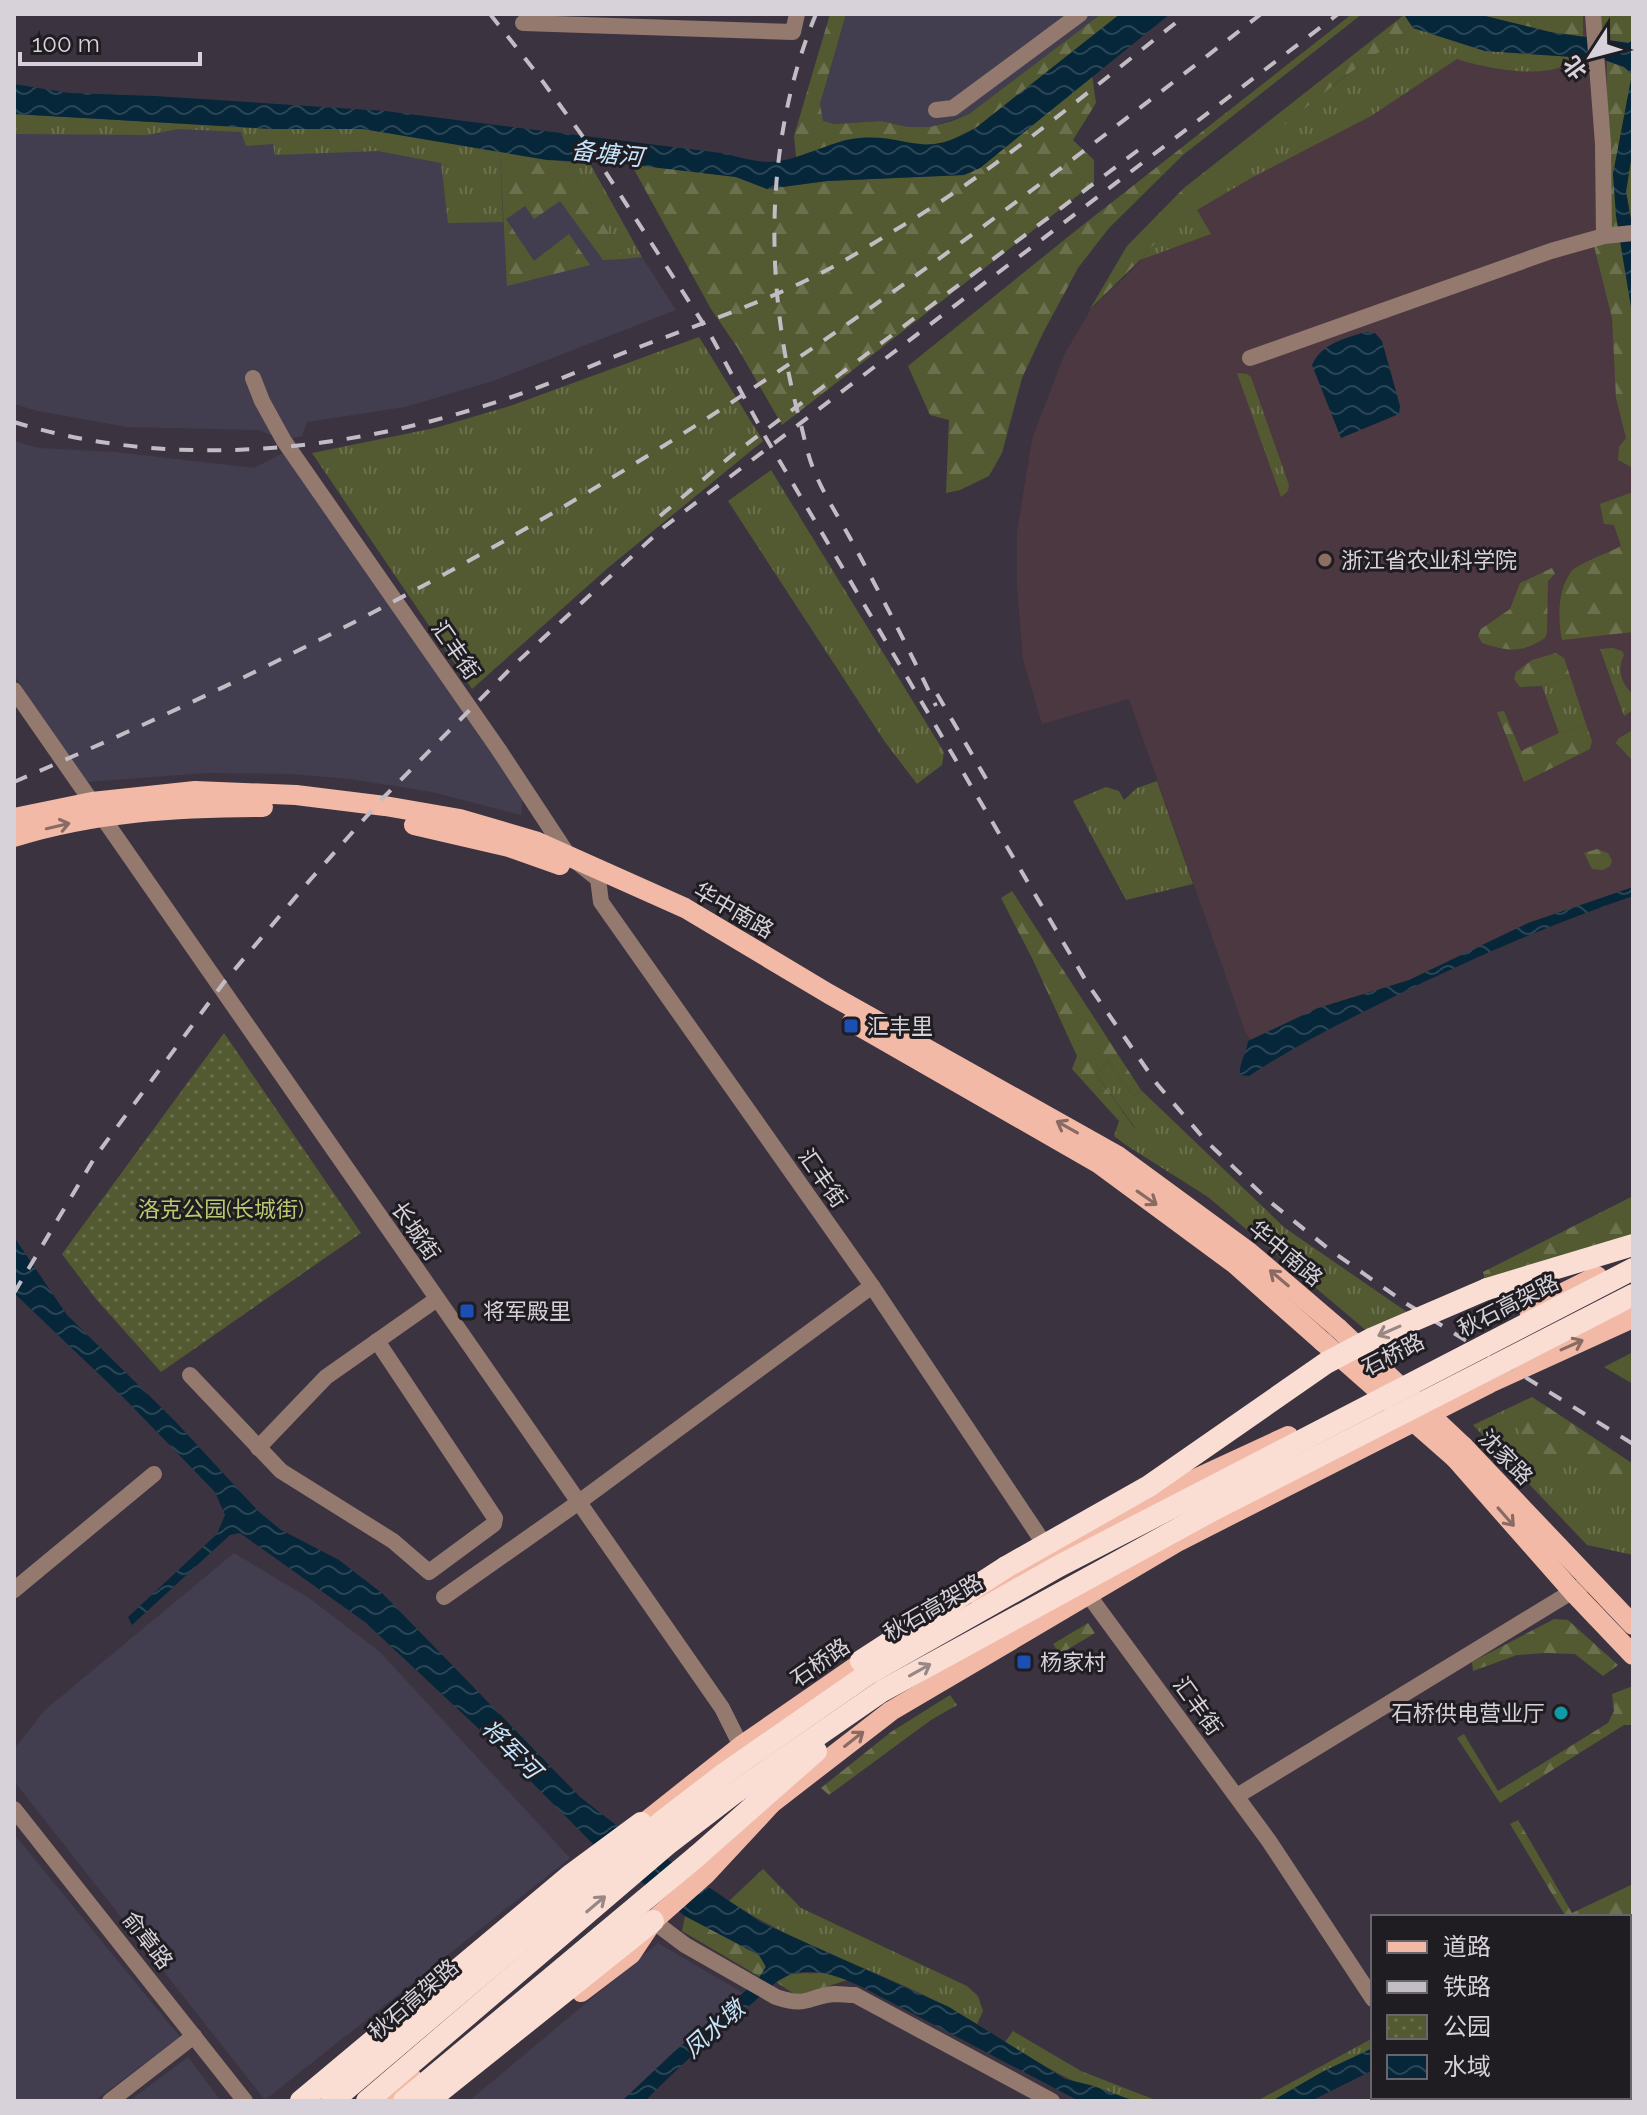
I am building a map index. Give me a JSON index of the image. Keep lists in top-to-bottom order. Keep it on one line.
{"streets":{"highway":["秋石高架路"],"main road":["华中南路","石桥路","沈家路"],"street":["汇丰街","长城街","俞章路"]},"crossings":[["汇丰街","华中南路"],["汇丰街","石桥路"],["华中南路","长城街"],["华中南路","沈家路"],["长城街","石桥路"]],"water":["备塘河","将军河","凤水墩"],"parks":["洛克公园(长城街)"],"places":{"other":["浙江省农业科学院","石桥供电营业厅"],"transit":["汇丰里","将军殿里","杨家村"]},"legend":["道路","铁路","公园","水域"],"scale_bar":"100 m","north":"bottom left"}
